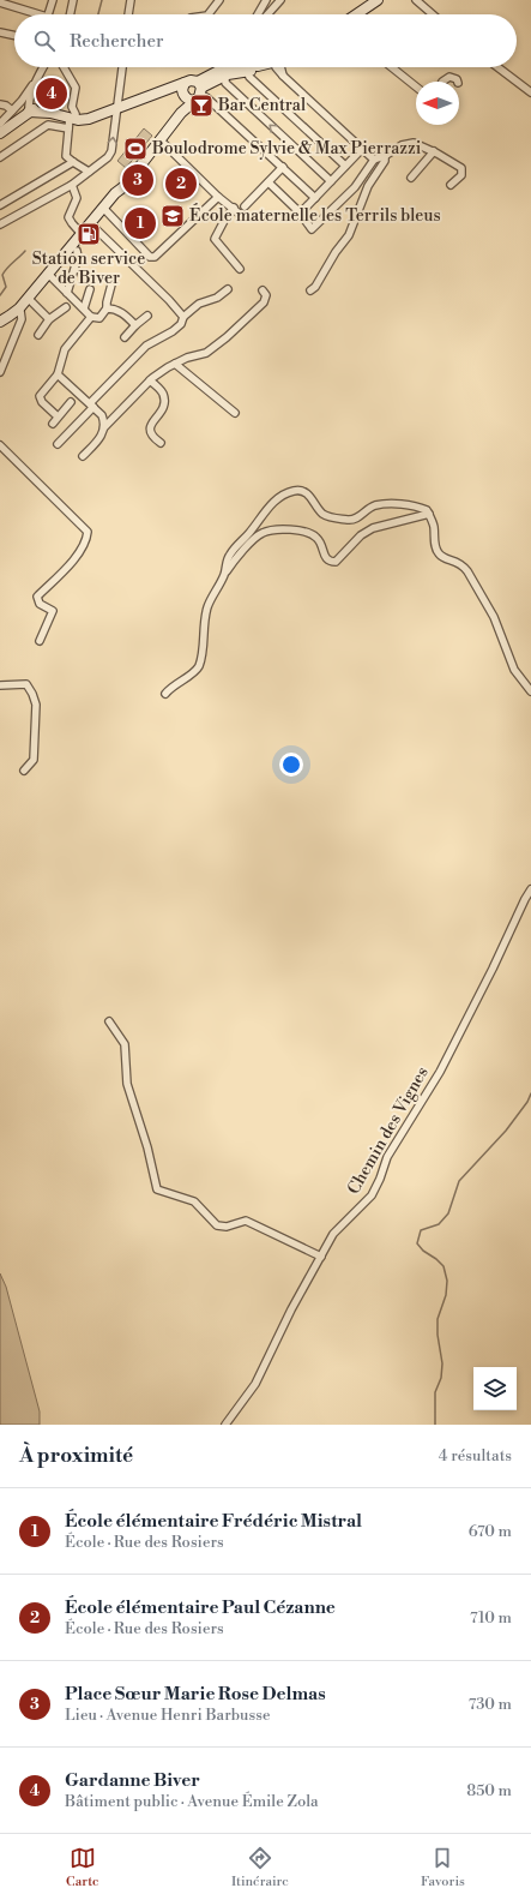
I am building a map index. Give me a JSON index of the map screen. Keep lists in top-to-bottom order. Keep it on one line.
{"streets":{"street":["Chemin des Vignes"]},"places":{"bar":["Bar Central"],"sports":["Boulodrome Sylvie & Max Pierrazzi"],"school or university":["École maternelle les Terrils bleus"],"fuel station":["Station service de Biver"]},"north":"left","page":{"search":"Rechercher","pins":["4","3","2","1"],"heading":["À proximité","4 résultats"],"list":[{"mark":"1","name":"École élémentaire Frédéric Mistral","note":"École · Rue des Rosiers","value":"670 m"},{"mark":"2","name":"École élémentaire Paul Cézanne","note":"École · Rue des Rosiers","value":"710 m"},{"mark":"3","name":"Place Sœur Marie Rose Delmas","note":"Lieu · Avenue Henri Barbusse","value":"730 m"},{"mark":"4","name":"Gardanne Biver","note":"Bâtiment public · Avenue Émile Zola","value":"850 m"}],"nav":["Carte","Itinéraire","Favoris"]}}
